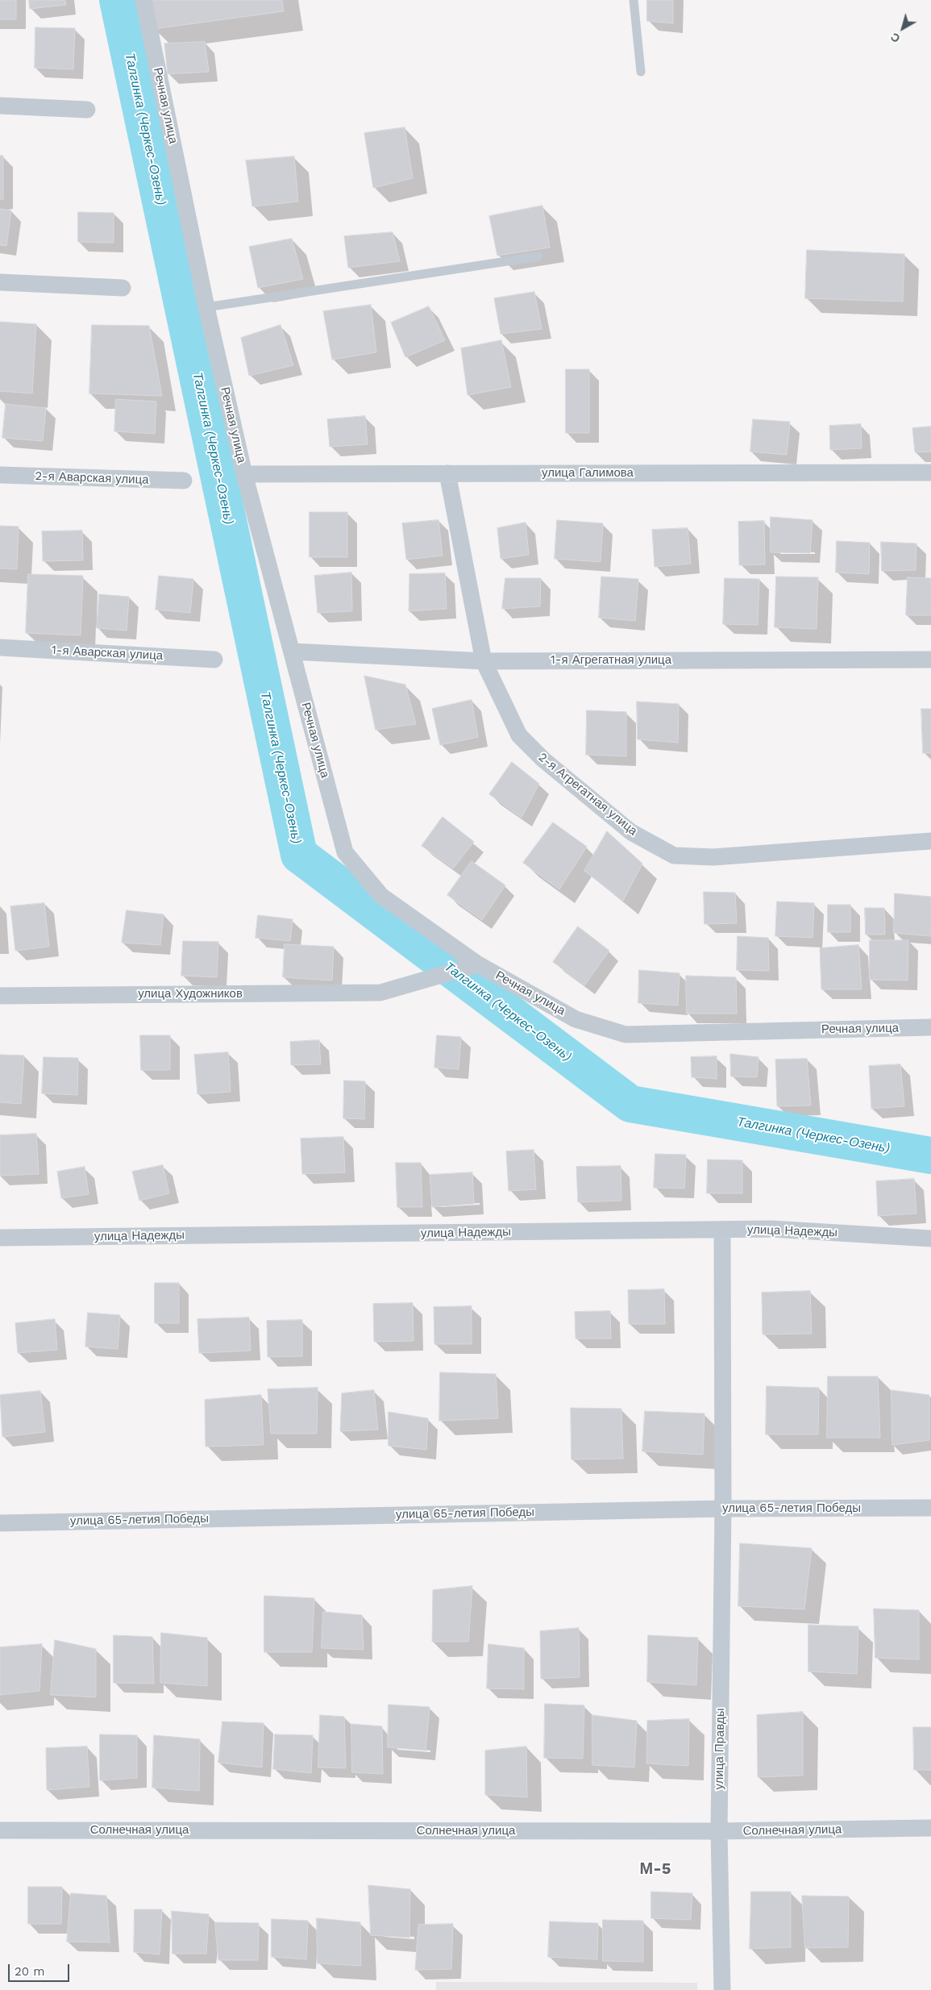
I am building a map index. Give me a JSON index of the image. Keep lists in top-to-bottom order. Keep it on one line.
{"streets":{"street":["Речная улица","улица Галимова","2-я Аварская улица","1-я Аварская улица","1-я Агрегатная улица","2-я Агрегатная улица","улица Художников","улица Надежды","улица 65-летия Победы","улица Правды","Солнечная улица"]},"crossings":[["Речная улица","улица Галимова"],["Речная улица","1-я Агрегатная улица"],["Речная улица","улица Художников"],["улица Галимова","2-я Агрегатная улица"],["1-я Агрегатная улица","2-я Агрегатная улица"],["улица Надежды","улица Правды"],["улица 65-летия Победы","улица Правды"],["улица Правды","Солнечная улица"]],"districts":["М-5"],"water":["Талгинка (Черкес-Озень)"],"scale_bar":"20 m","north":"bottom left"}
